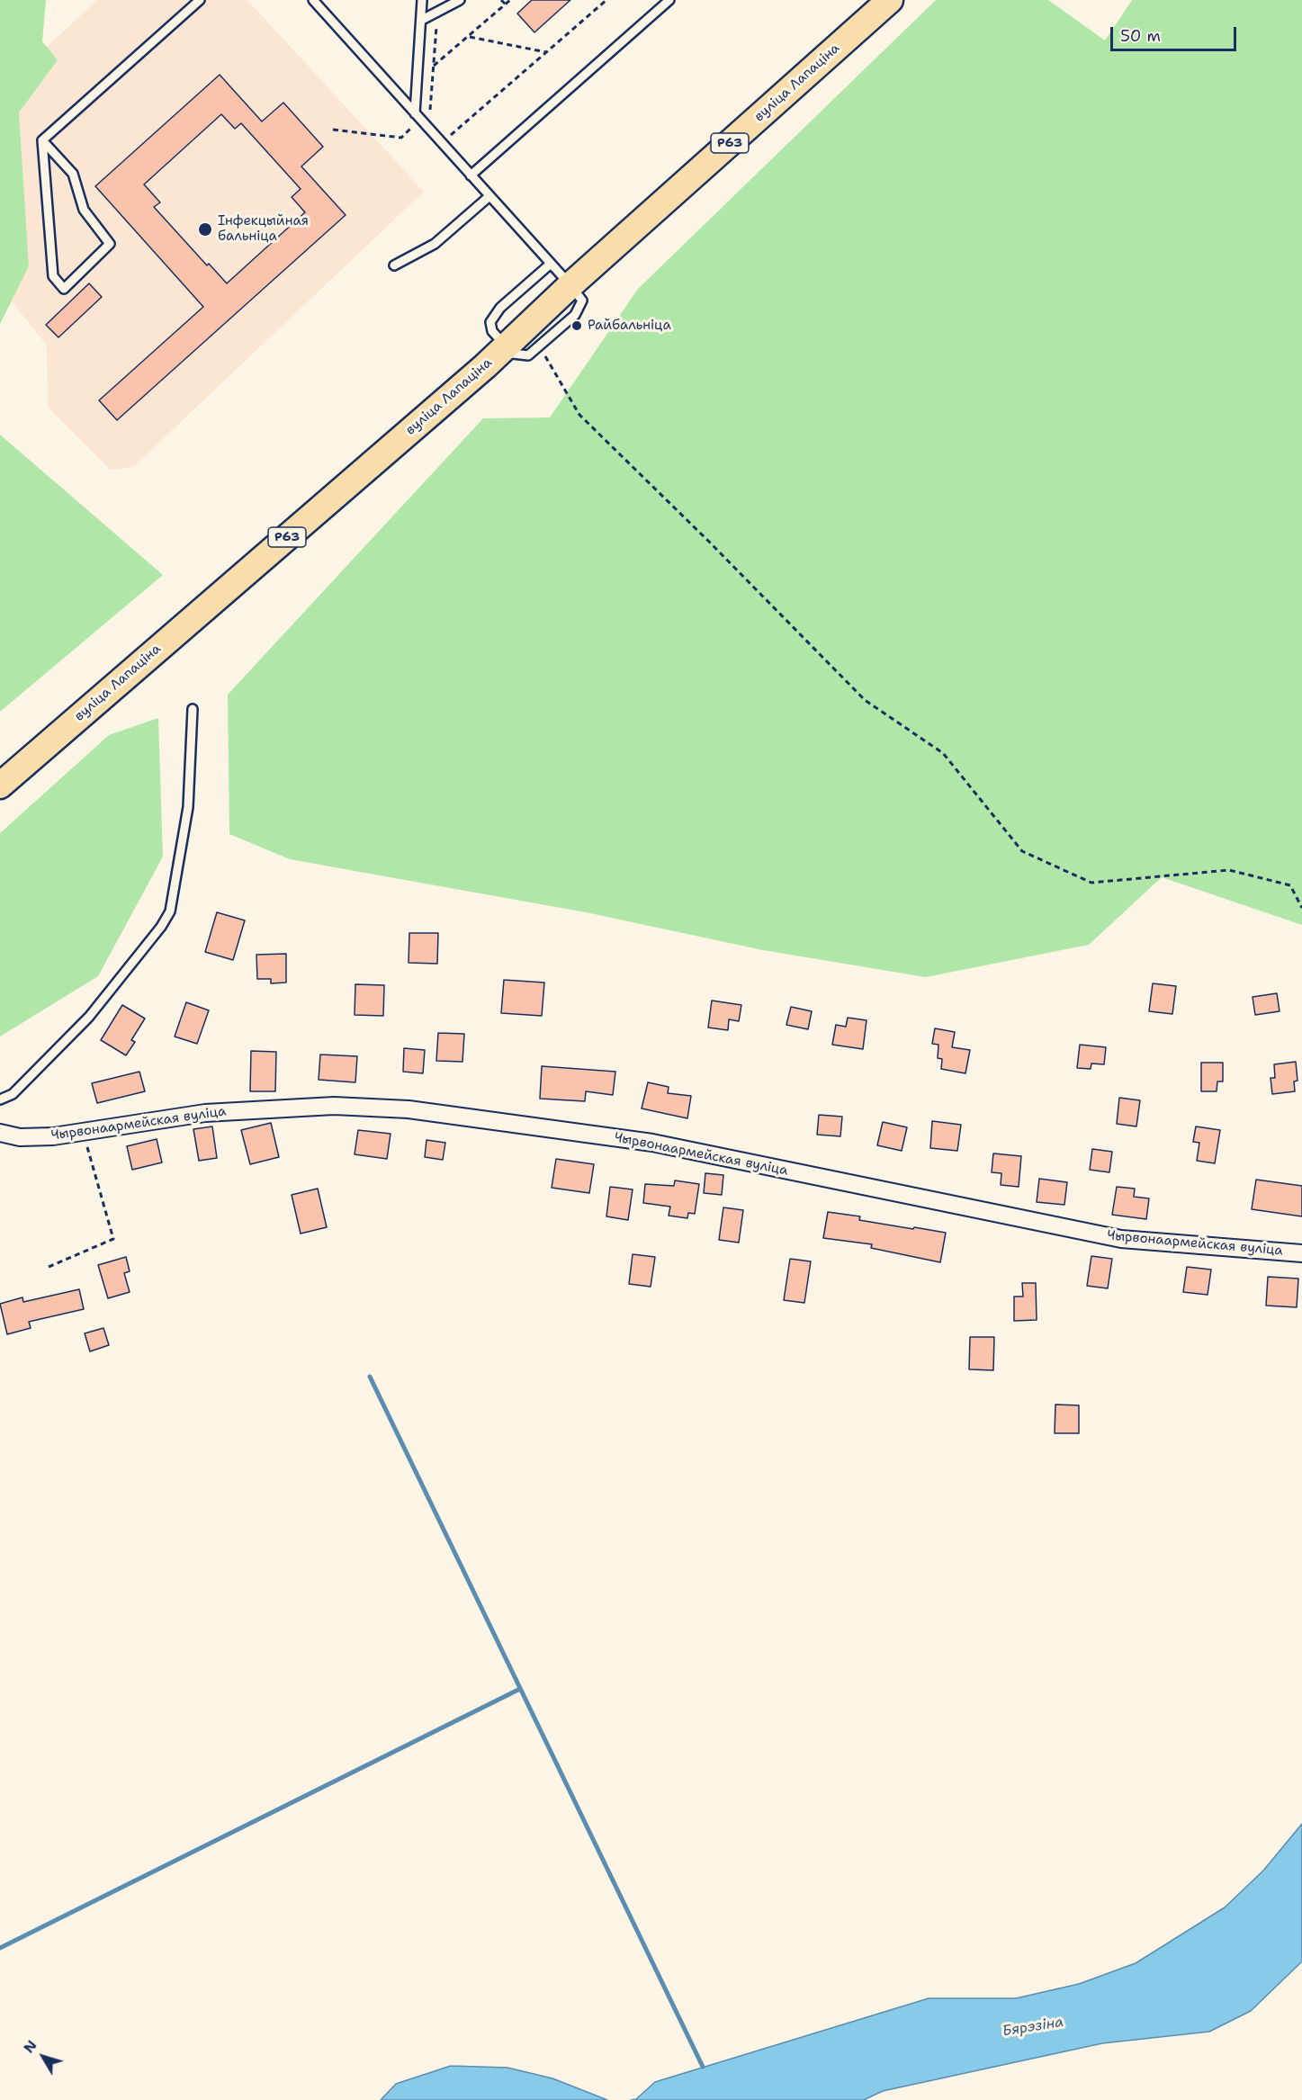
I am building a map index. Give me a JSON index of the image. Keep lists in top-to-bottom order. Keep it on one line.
{"streets":{"main road":["вуліца Лапаціна","Р63"],"street":["Чырвонаармейская вуліца"]},"water":["Бярэзіна"],"places":["Інфекцыйная бальніца","Райбальніца"],"scale_bar":"50 m","north":"top left"}
